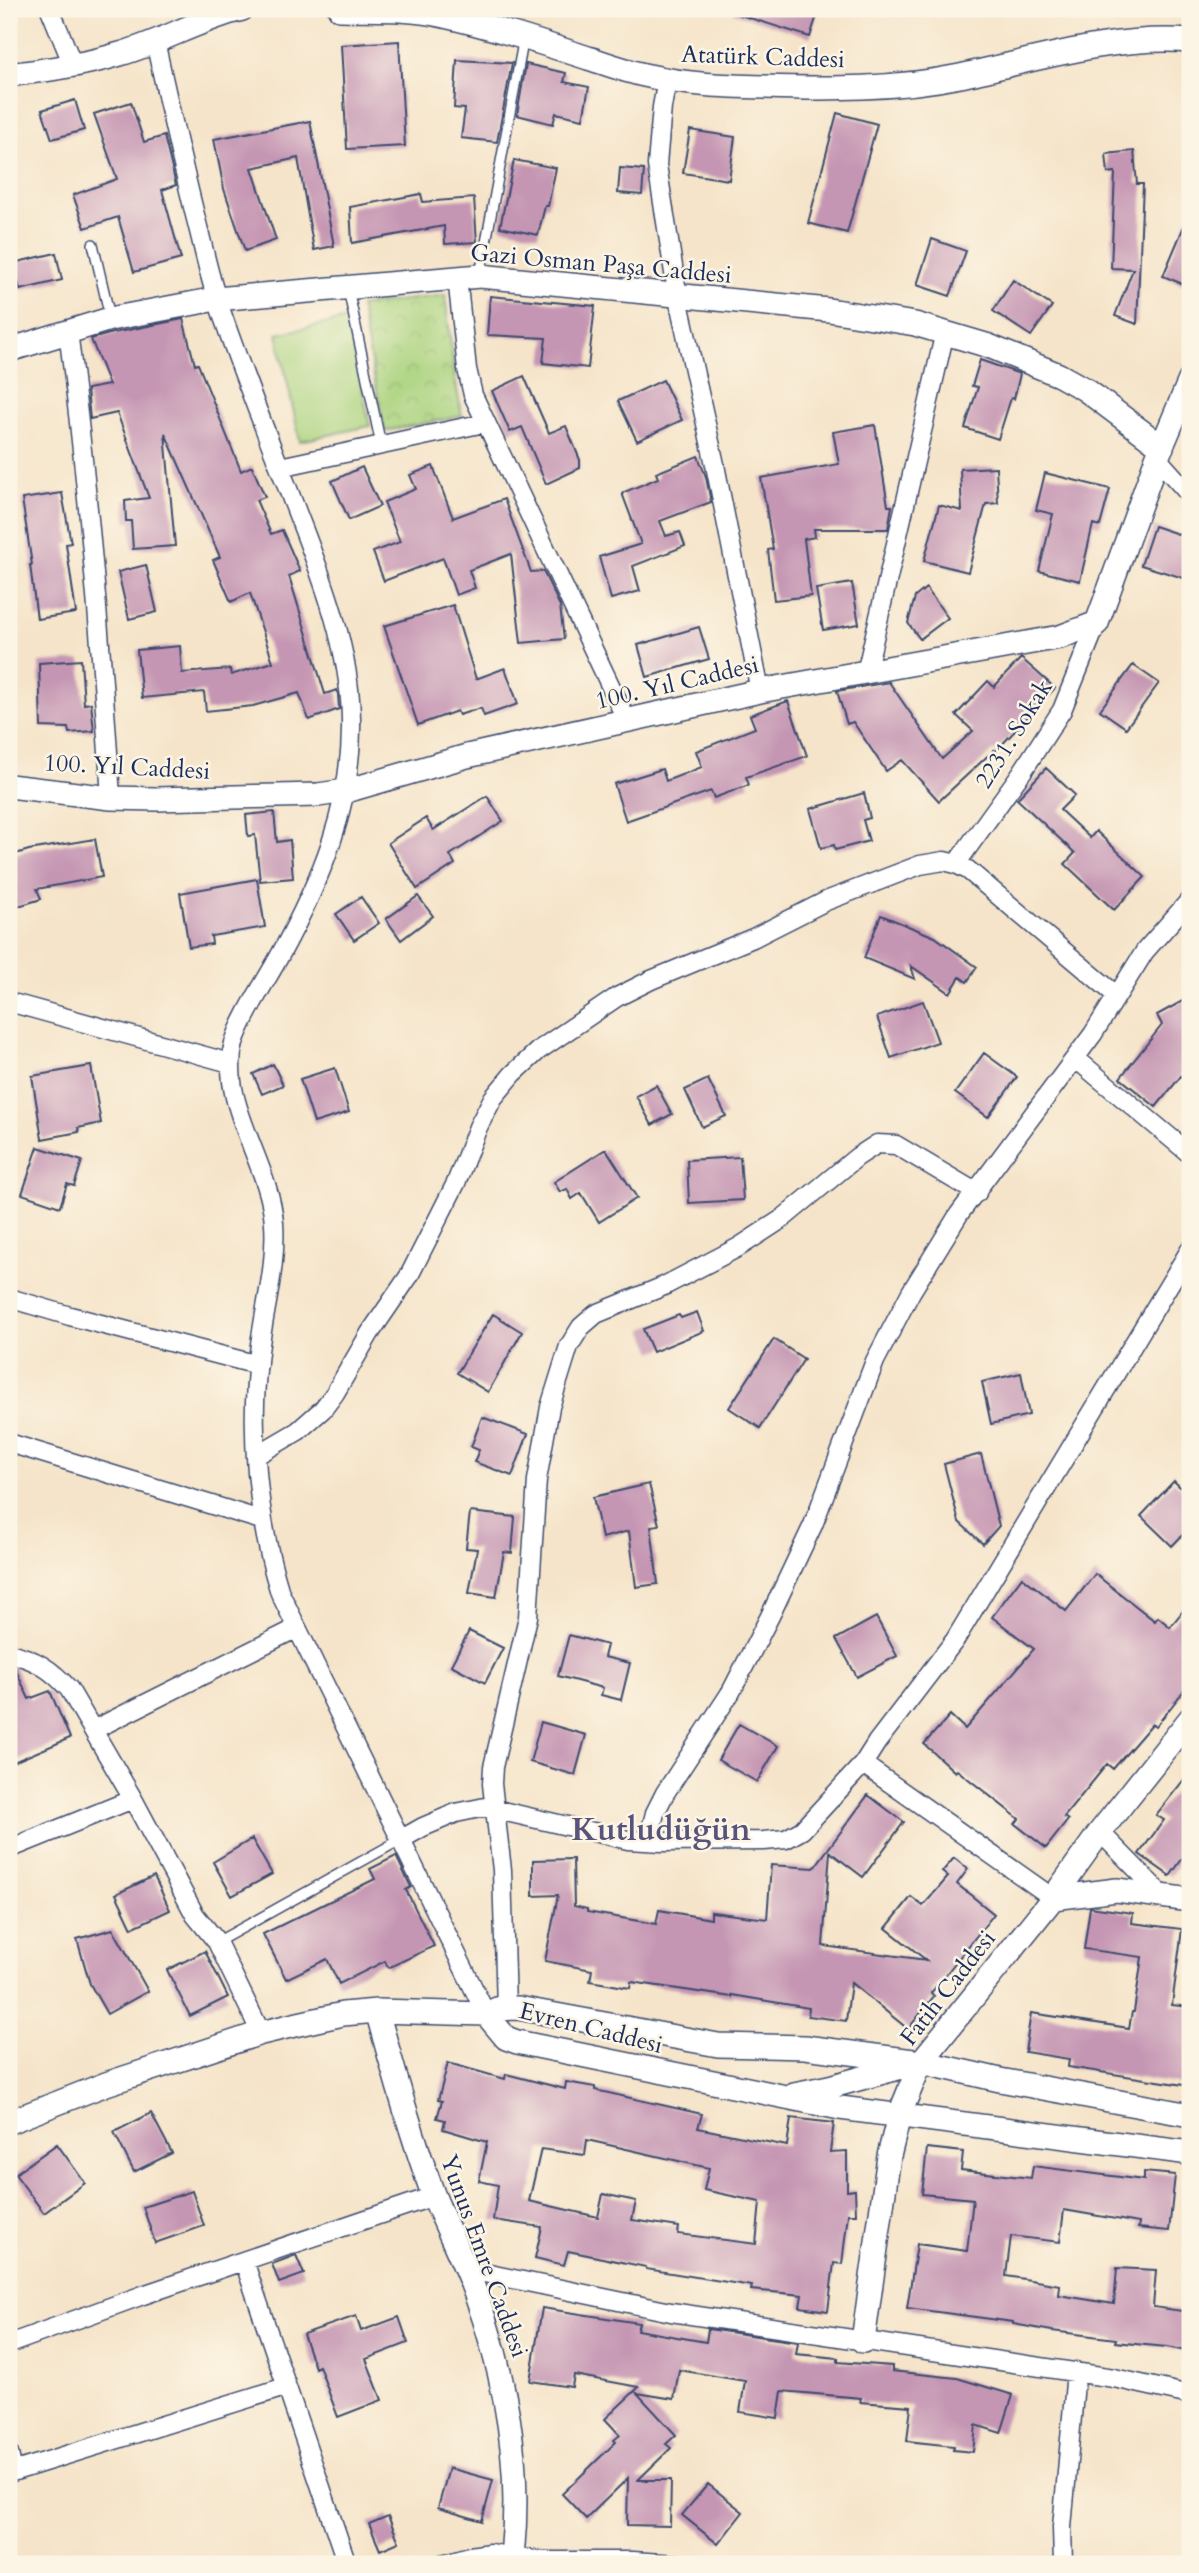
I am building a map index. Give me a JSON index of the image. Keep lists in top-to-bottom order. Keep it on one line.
{"streets":{"street":["Atatürk Caddesi","Gazi Osman Paşa Caddesi","100. Yıl Caddesi","2231. Sokak","Fatih Caddesi","Evren Caddesi","Yunus Emre Caddesi"]},"crossings":[["100. Yıl Caddesi","2231. Sokak"],["Fatih Caddesi","Evren Caddesi"]],"districts":["Kutludüğün"]}
